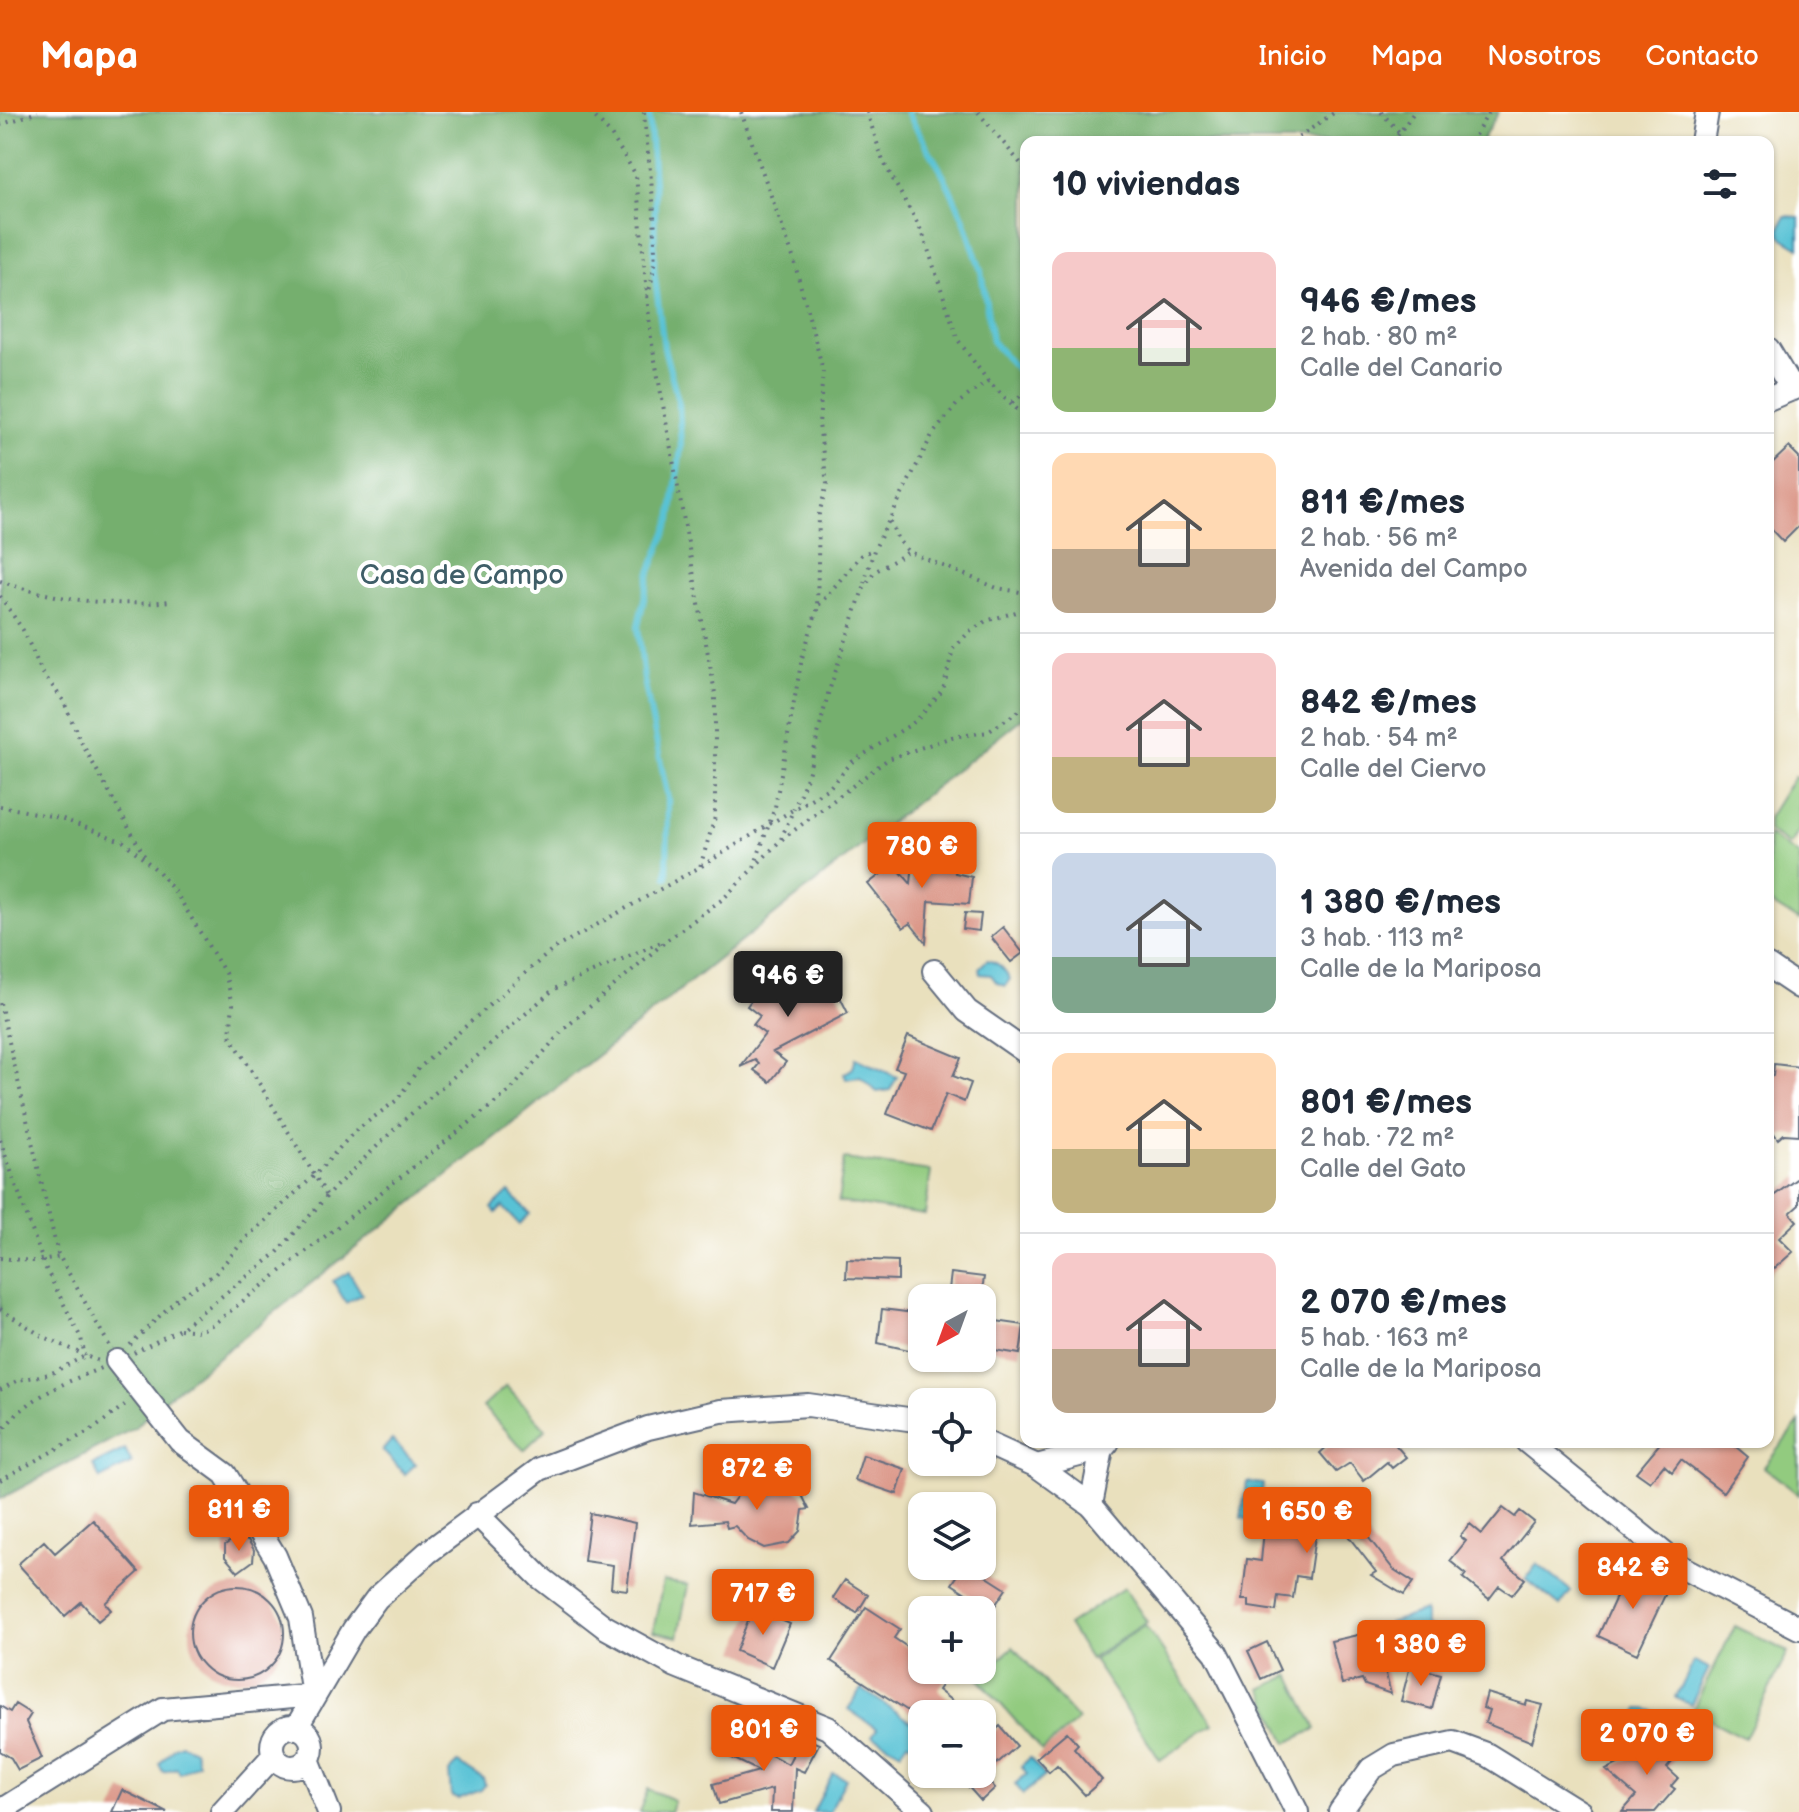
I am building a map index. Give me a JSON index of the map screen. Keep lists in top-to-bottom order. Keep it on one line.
{"parks":["Casa de Campo"],"north":"bottom left","page":{"header":"Mapa","nav":["Inicio","Mapa","Nosotros","Contacto"],"heading":"10 viviendas","list":[{"name":"946 €/mes","note":"2 hab. · 80 m² · Calle del Canario"},{"name":"811 €/mes","note":"2 hab. · 56 m² · Avenida del Campo"},{"name":"842 €/mes","note":"2 hab. · 54 m² · Calle del Ciervo"},{"name":"1 380 €/mes","note":"3 hab. · 113 m² · Calle de la Mariposa"},{"name":"801 €/mes","note":"2 hab. · 72 m² · Calle del Gato"},{"name":"2 070 €/mes","note":"5 hab. · 163 m² · Calle de la Mariposa"}],"price":["780 €","946 €","872 €","811 €","1 650 €","842 €","717 €","1 380 €","801 €","2 070 €"],"map_buttons":["+","−"]}}
